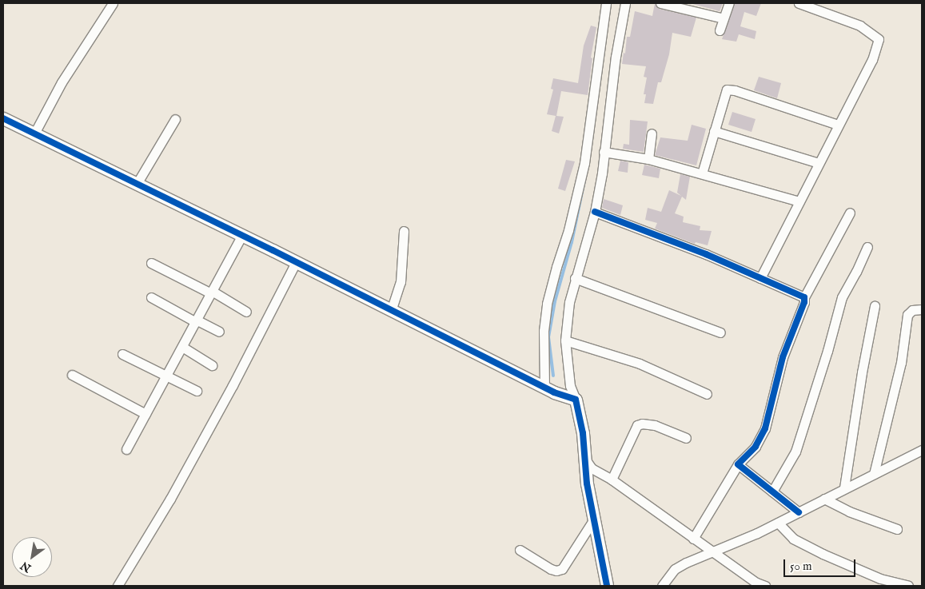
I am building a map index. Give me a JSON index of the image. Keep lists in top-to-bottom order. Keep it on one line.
{"scale_bar":"50 m","north":"bottom left"}
